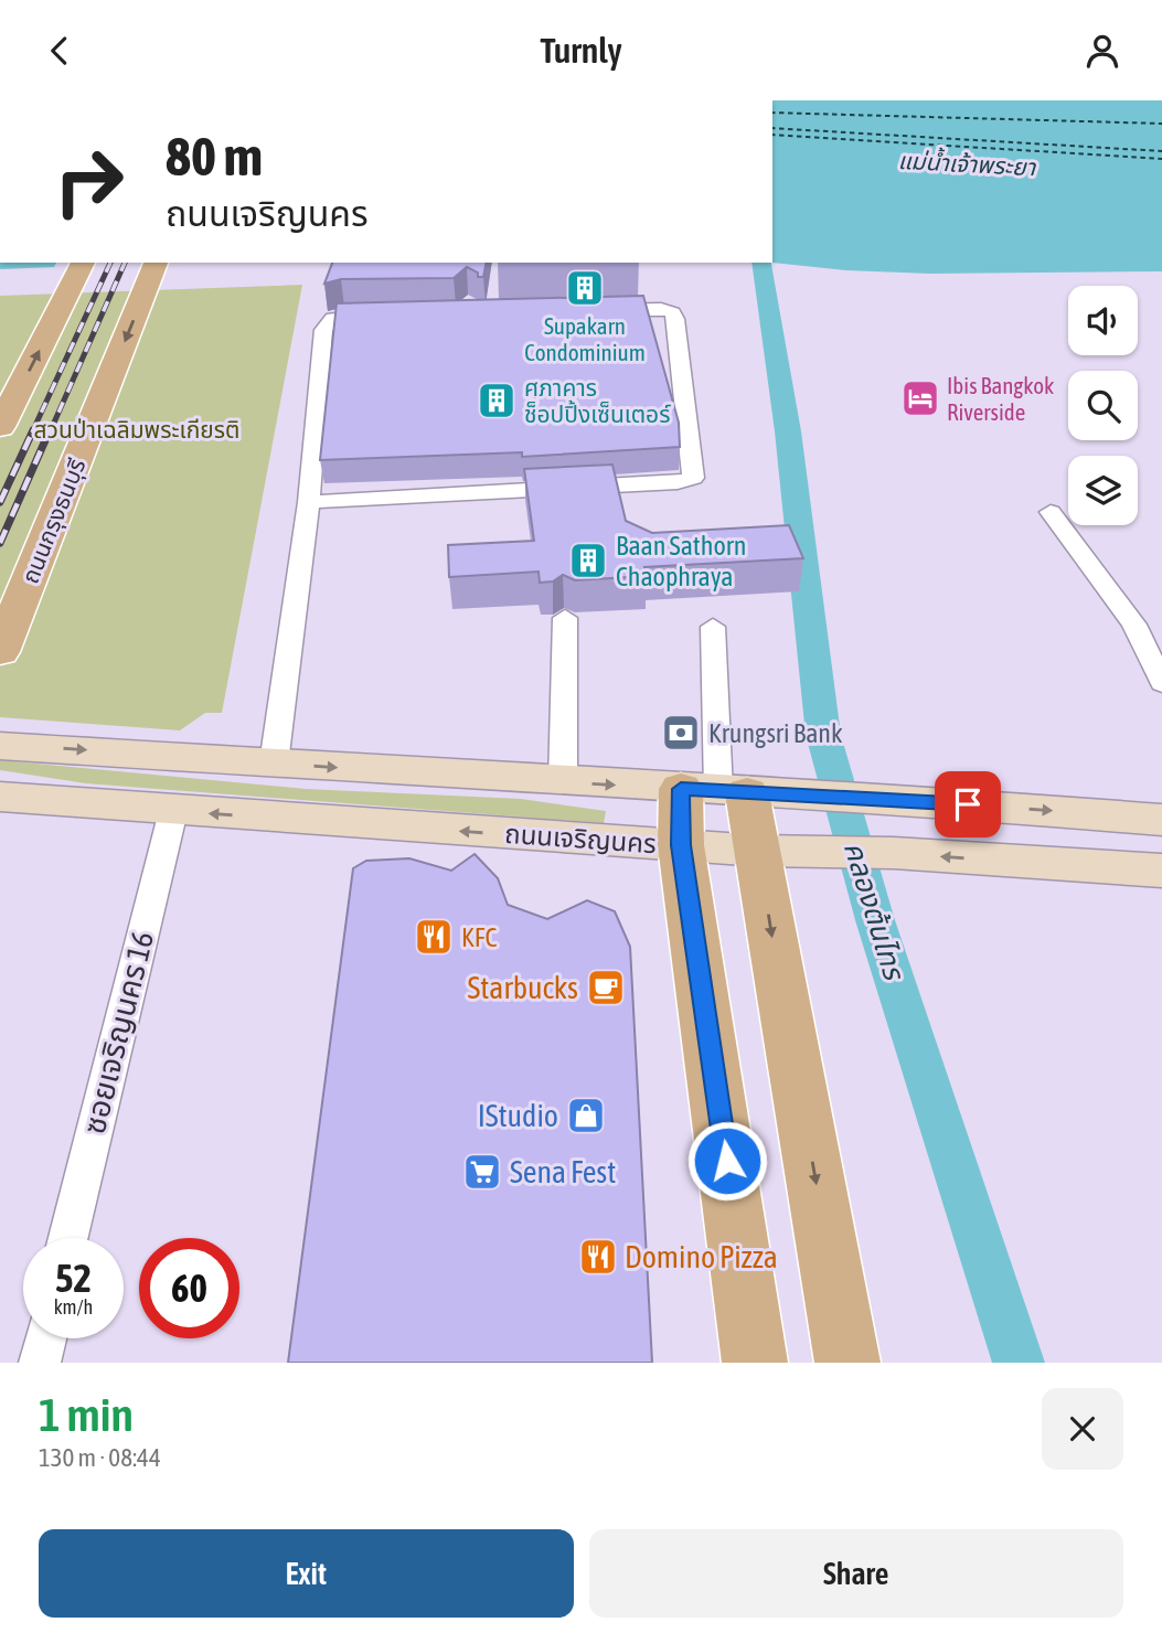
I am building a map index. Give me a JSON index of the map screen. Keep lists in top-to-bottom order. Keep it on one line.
{"streets":{"main road":["ถนนกรุงธนบุรี","ถนนเจริญนคร"],"street":["ซอยเจริญนคร 16"]},"crossings":[["ถนนเจริญนคร","ซอยเจริญนคร 16"]],"water":["แม่น้ำเจ้าพระยา","คลองต้นไทร"],"parks":["สวนป่าเฉลิมพระเกียรติ"],"places":{"building":["Supakarn Condominium","ศุภาคาร ช็อปปิ้งเซ็นเตอร์","Baan Sathorn Chaophraya"],"hotel":["Ibis Bangkok Riverside"],"bank":["Krungsri Bank"],"restaurant":["KFC","Domino Pizza"],"cafe":["Starbucks"],"shop":["IStudio"],"supermarket":["Sena Fest"]},"page":{"header":"Turnly","turn":["80 m","ถนนเจริญนคร"],"speed":"52 km/h","limit":"60","heading":["1 min","130 m · 08:44"],"buttons":["Exit","Share"]}}
